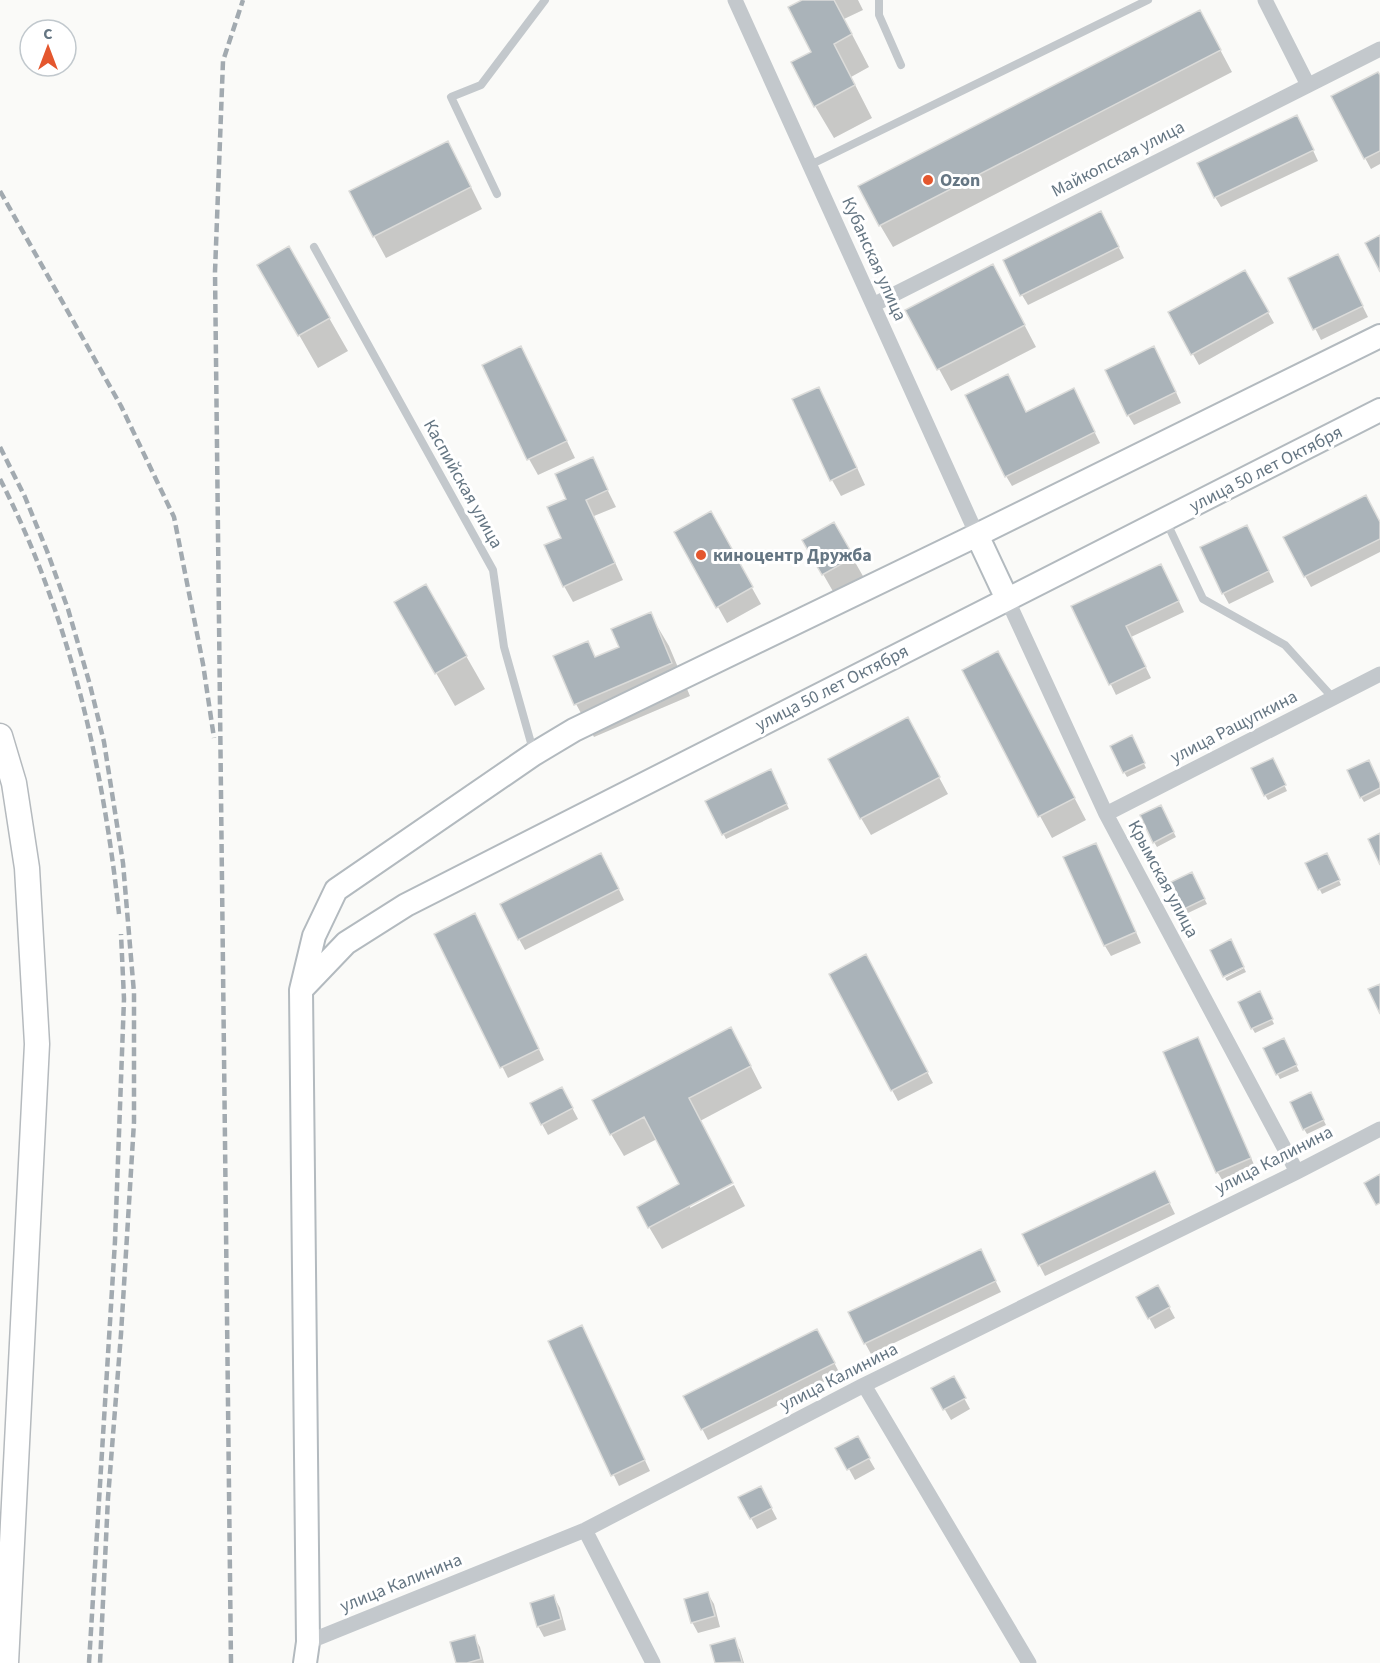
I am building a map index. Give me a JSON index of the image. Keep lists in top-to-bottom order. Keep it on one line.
{"streets":{"street":["Майкопская улица","Кубанская улица","улица 50 лет Октября","улица Ращупкина","Крымская улица","улица Калинина"],"lane":["Каспийская улица"]},"crossings":[["Майкопская улица","Кубанская улица"],["улица 50 лет Октября","Крымская улица"],["улица Ращупкина","Крымская улица"],["Крымская улица","улица Калинина"]],"places":["Ozon","киноцентр Дружба"],"north":"top"}
